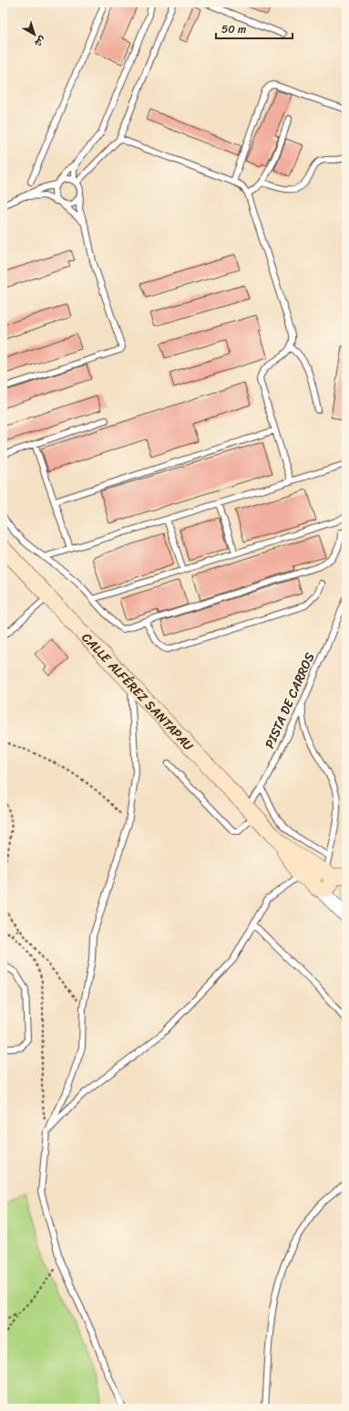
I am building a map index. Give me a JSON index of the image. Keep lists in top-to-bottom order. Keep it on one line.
{"streets":{"main road":["CALLE ALFÉREZ SANTAPAU"],"lane":["PISTA DE CARROS"]},"crossings":[["CALLE ALFÉREZ SANTAPAU","PISTA DE CARROS"]],"scale_bar":"50 m","north":"bottom right"}
